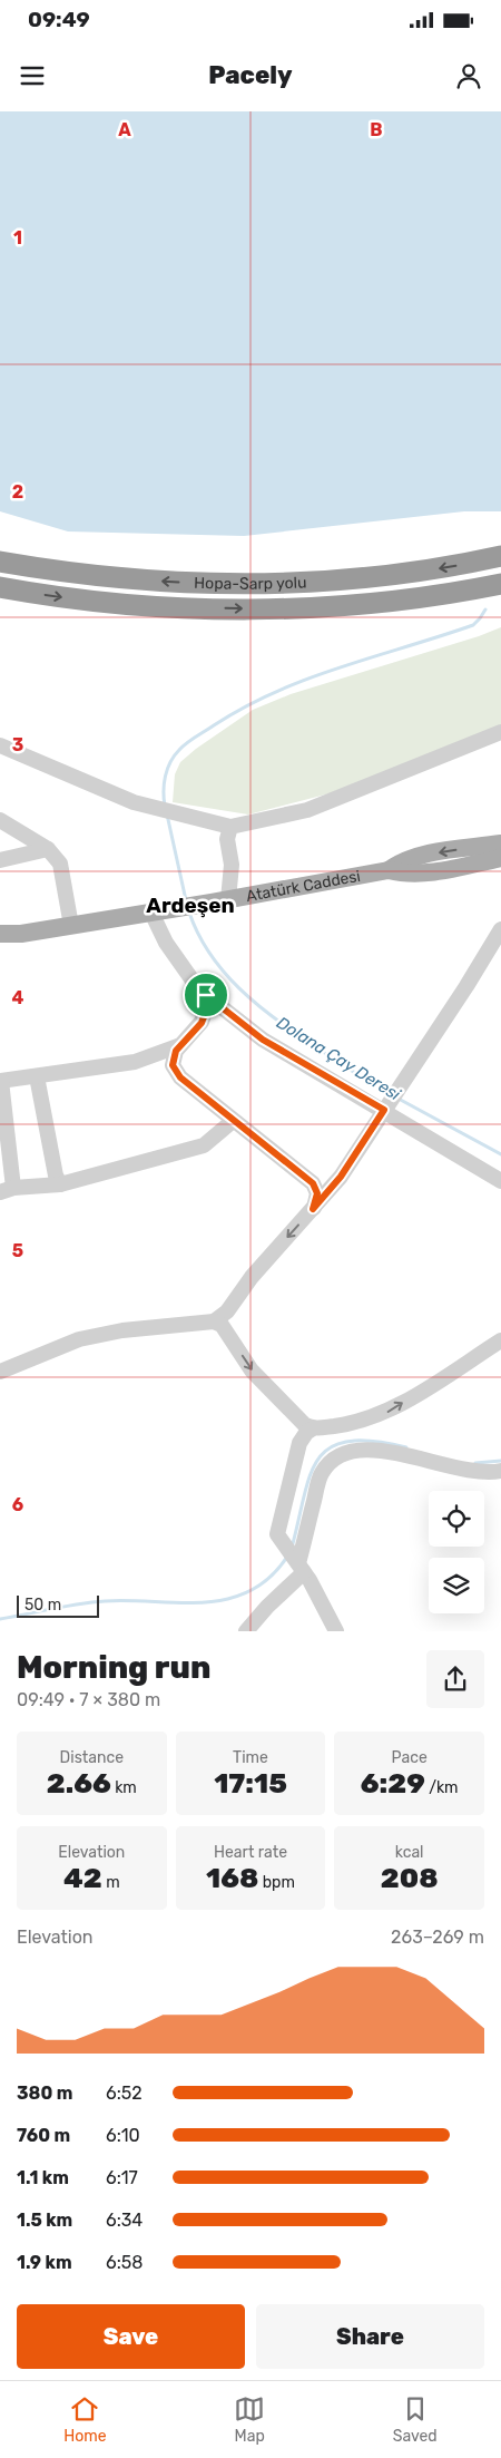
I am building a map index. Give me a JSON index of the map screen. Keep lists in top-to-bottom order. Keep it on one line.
{"streets":{"highway":["Hopa-Sarp yolu"],"main road":["Atatürk Caddesi"]},"districts":["Ardeşen"],"water":["Dolana Çay Deresi"],"scale_bar":"50 m","page":{"status":"09:49","header":"Pacely","scale":"50 m","heading":["Morning run","09:49 · 7 × 380 m"],"stats":[["Distance","2.66 km"],["Time","17:15"],["Pace","6:29 /km"],["Elevation","42 m"],["Heart rate","168 bpm"],["kcal","208"]],"chart":["Elevation","263–269 m"],"list":[{"name":"380 m","note":"6:52"},{"name":"760 m","note":"6:10"},{"name":"1.1 km","note":"6:17"},{"name":"1.5 km","note":"6:34"},{"name":"1.9 km","note":"6:58"}],"buttons":["Save","Share"],"tabs":["Home","Map","Saved"]},"grid":{"columns":["A","B"],"rows":["1","2","3","4","5","6"]}}
